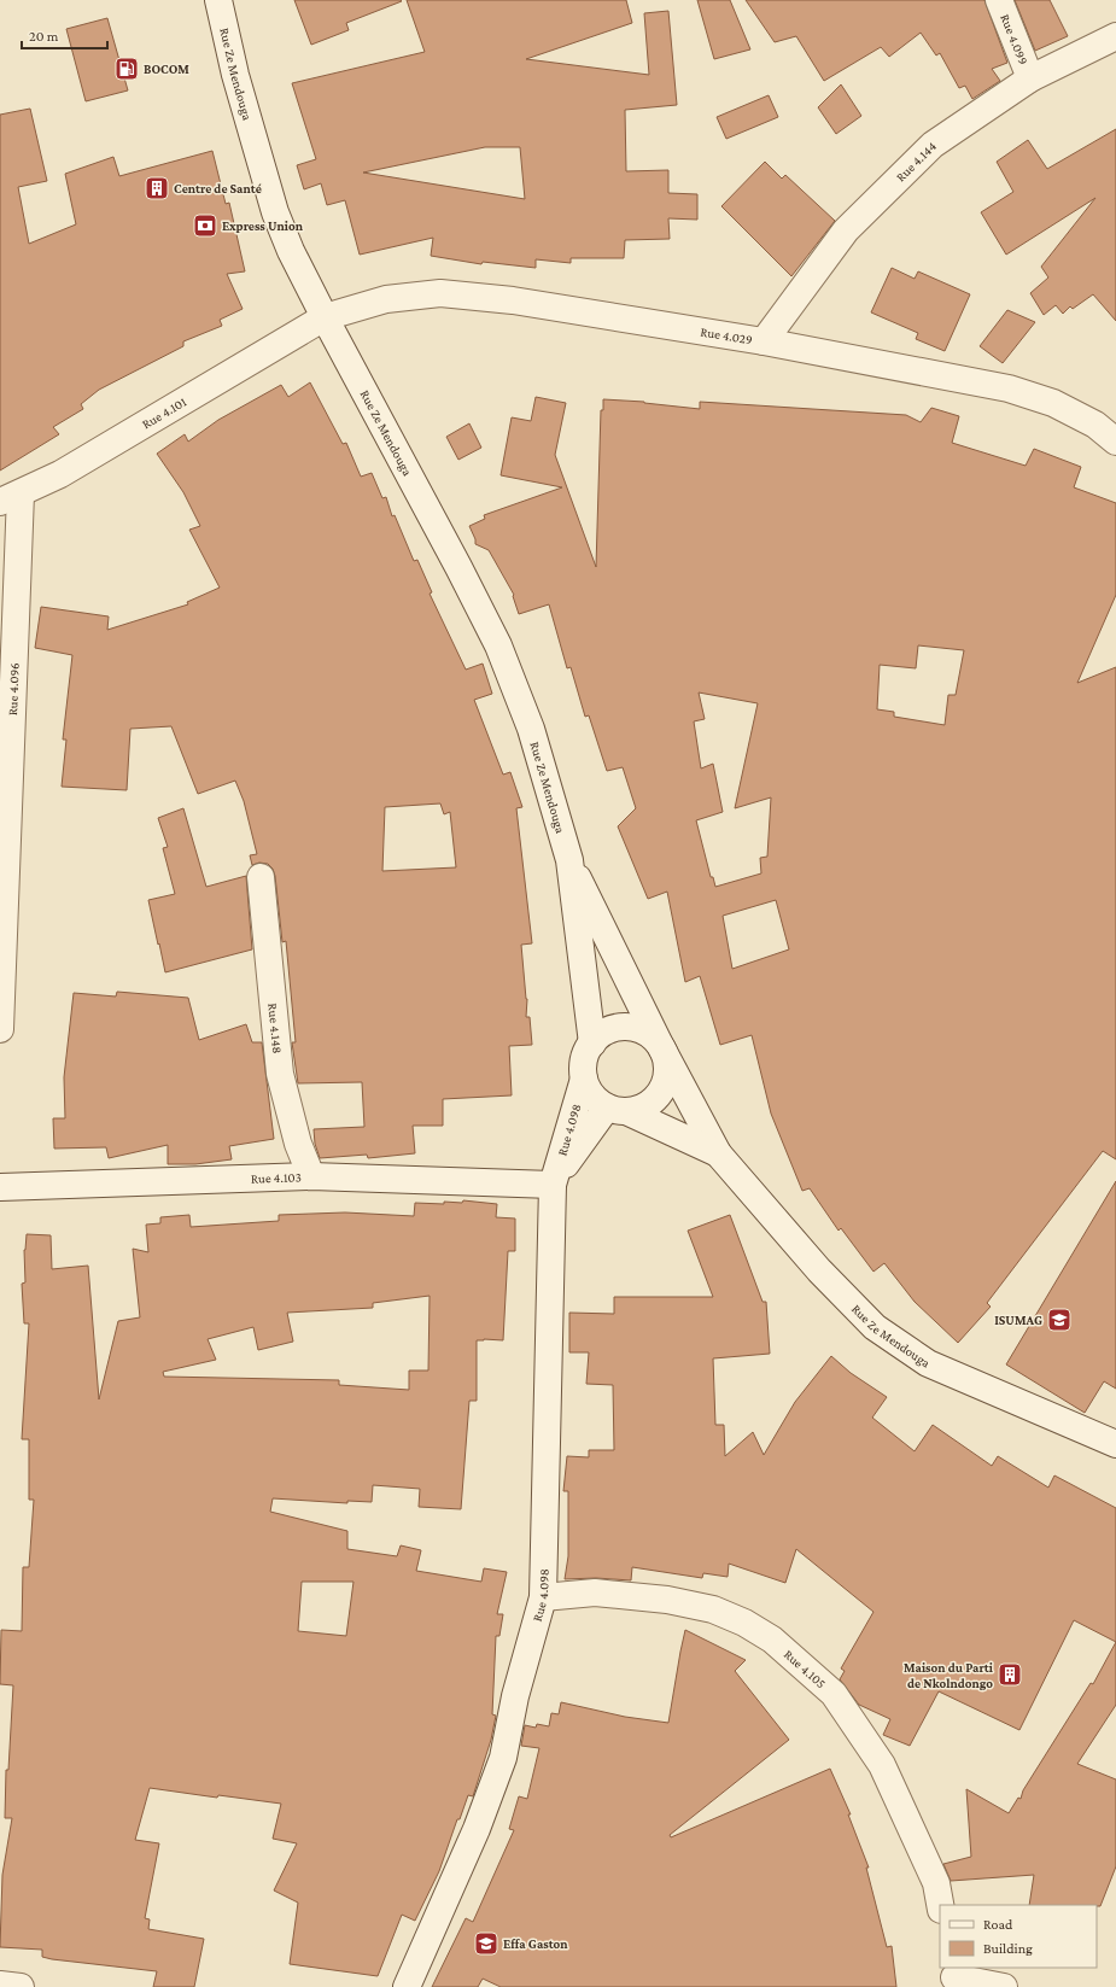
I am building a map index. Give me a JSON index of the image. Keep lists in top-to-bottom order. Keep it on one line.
{"streets":{"street":["Rue 4.099","Rue Ze Mendouga","Rue 4.144","Rue 4.029","Rue 4.101","Rue 4.096","Rue 4.148","Rue 4.098","Rue 4.103","Rue 4.105"]},"crossings":[["Rue 4.099","Rue 4.144"],["Rue Ze Mendouga","Rue 4.029"],["Rue Ze Mendouga","Rue 4.101"],["Rue Ze Mendouga","Rue 4.098"],["Rue 4.144","Rue 4.029"],["Rue 4.029","Rue 4.101"],["Rue 4.101","Rue 4.096"],["Rue 4.148","Rue 4.103"],["Rue 4.098","Rue 4.103"],["Rue 4.098","Rue 4.105"]],"places":{"fuel station":["BOCOM"],"building":["Centre de Santé","Maison du Parti de Nkolndongo"],"bank":["Express Union"],"school or university":["ISUMAG","Effa Gaston"]},"legend":["Road","Building"],"scale_bar":"20 m"}
